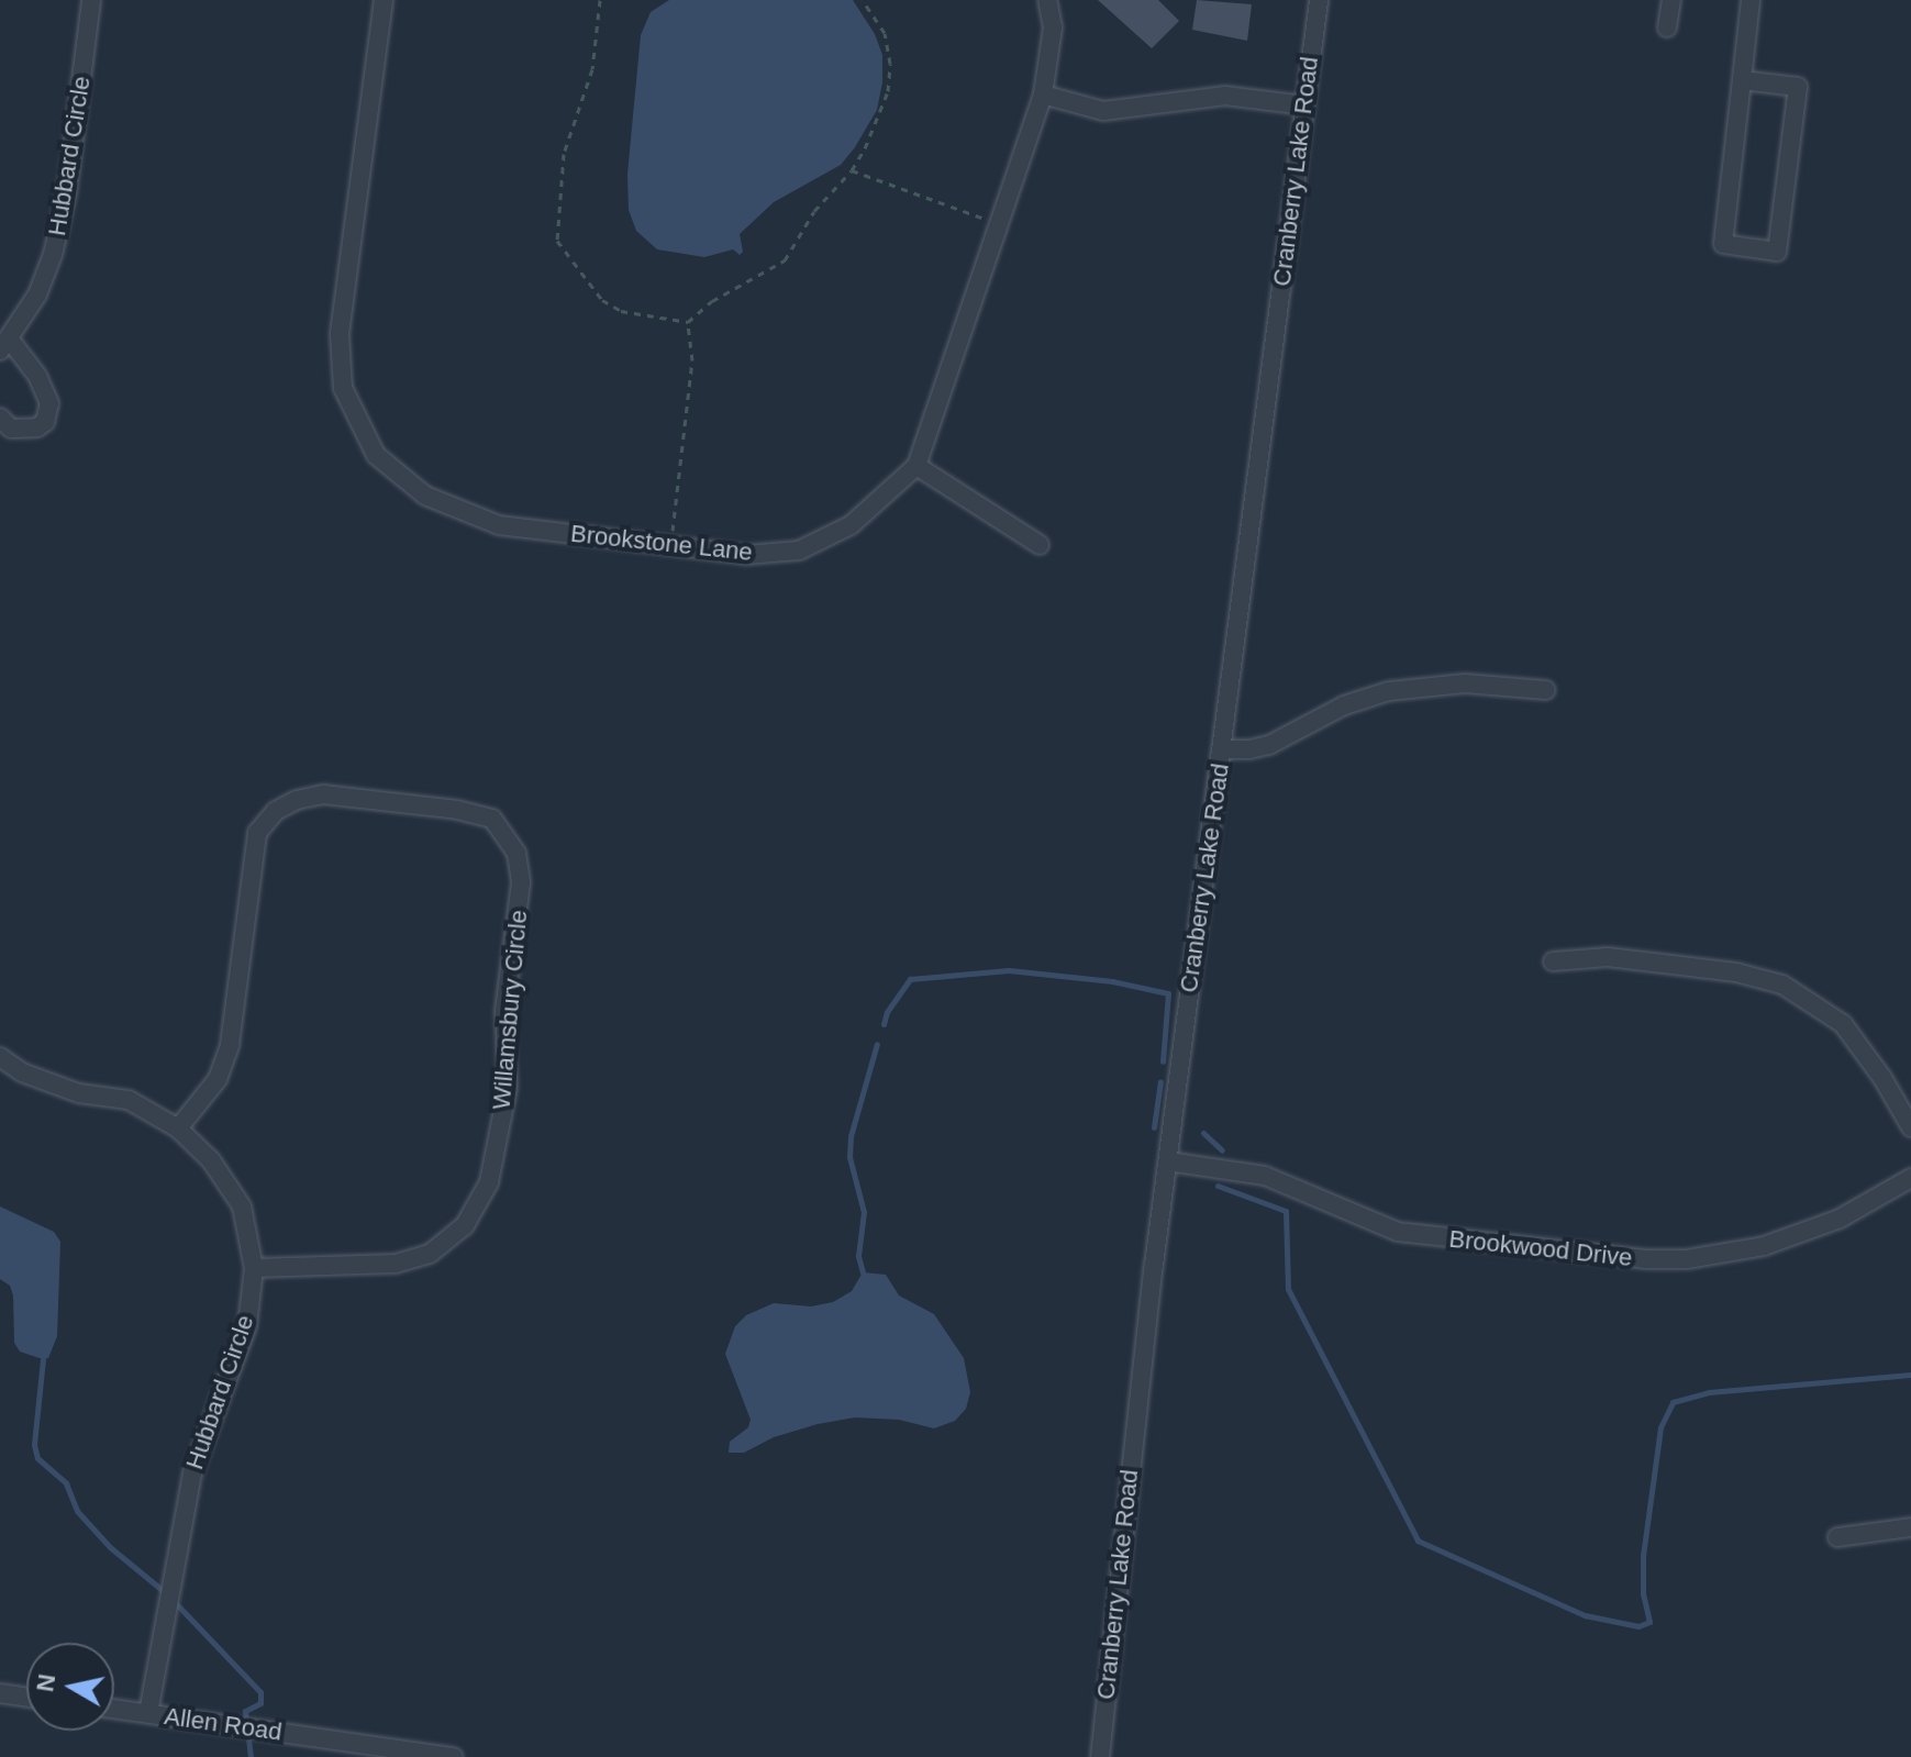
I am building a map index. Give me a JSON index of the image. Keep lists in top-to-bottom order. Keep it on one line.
{"streets":{"street":["Hubbard Circle","Cranberry Lake Road","Brookstone Lane","Willamsbury Circle","Brookwood Drive","Allen Road"]},"crossings":[["Hubbard Circle","Willamsbury Circle"],["Hubbard Circle","Allen Road"],["Cranberry Lake Road","Brookwood Drive"]],"north":"left"}
